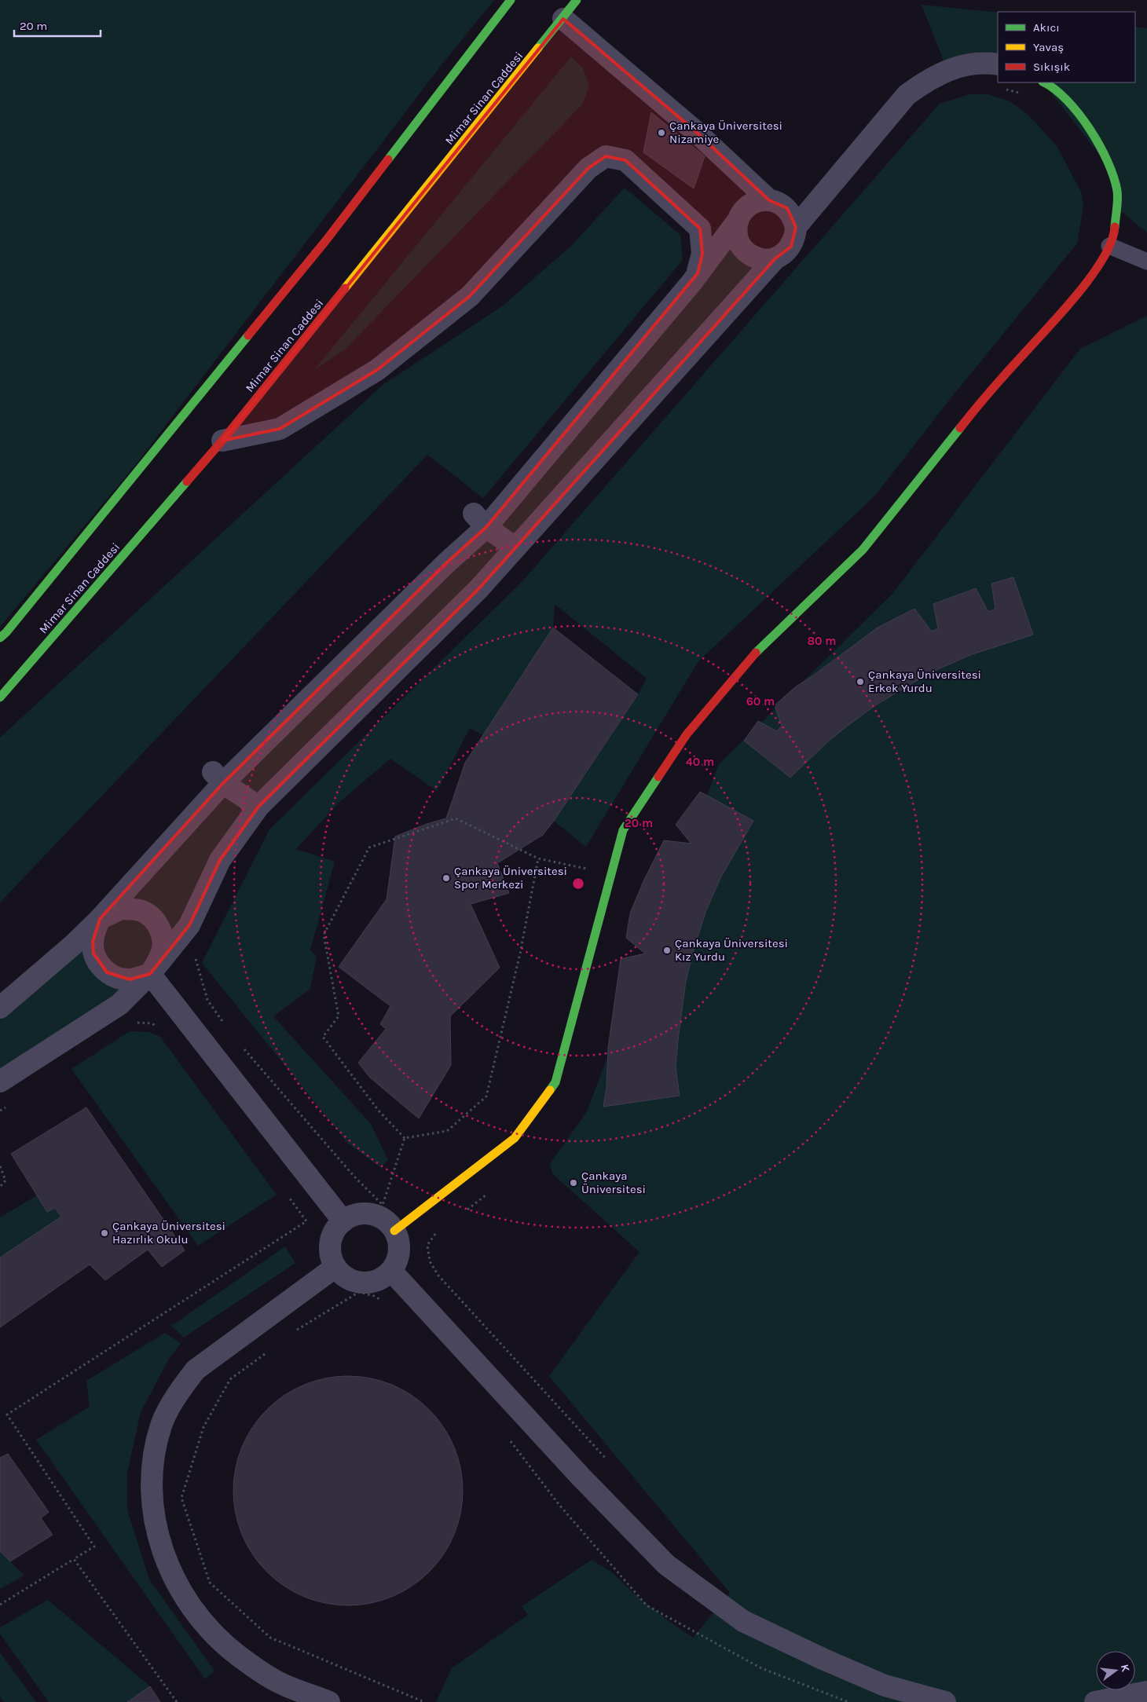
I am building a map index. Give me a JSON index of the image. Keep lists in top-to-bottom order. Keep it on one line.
{"streets":{"main road":["Mimar Sinan Caddesi"]},"places":["Çankaya Üniversitesi Nizamiye","Çankaya Üniversitesi Erkek Yurdu","Çankaya Üniversitesi Spor Merkezi","Çankaya Üniversitesi Kız Yurdu","Çankaya Üniversitesi","Çankaya Üniversitesi Hazırlık Okulu"],"legend":["Akıcı","Yavaş","Sıkışık"],"scale_bar":"20 m","north":"right","rings":["80 m","60 m","40 m","20 m"]}
